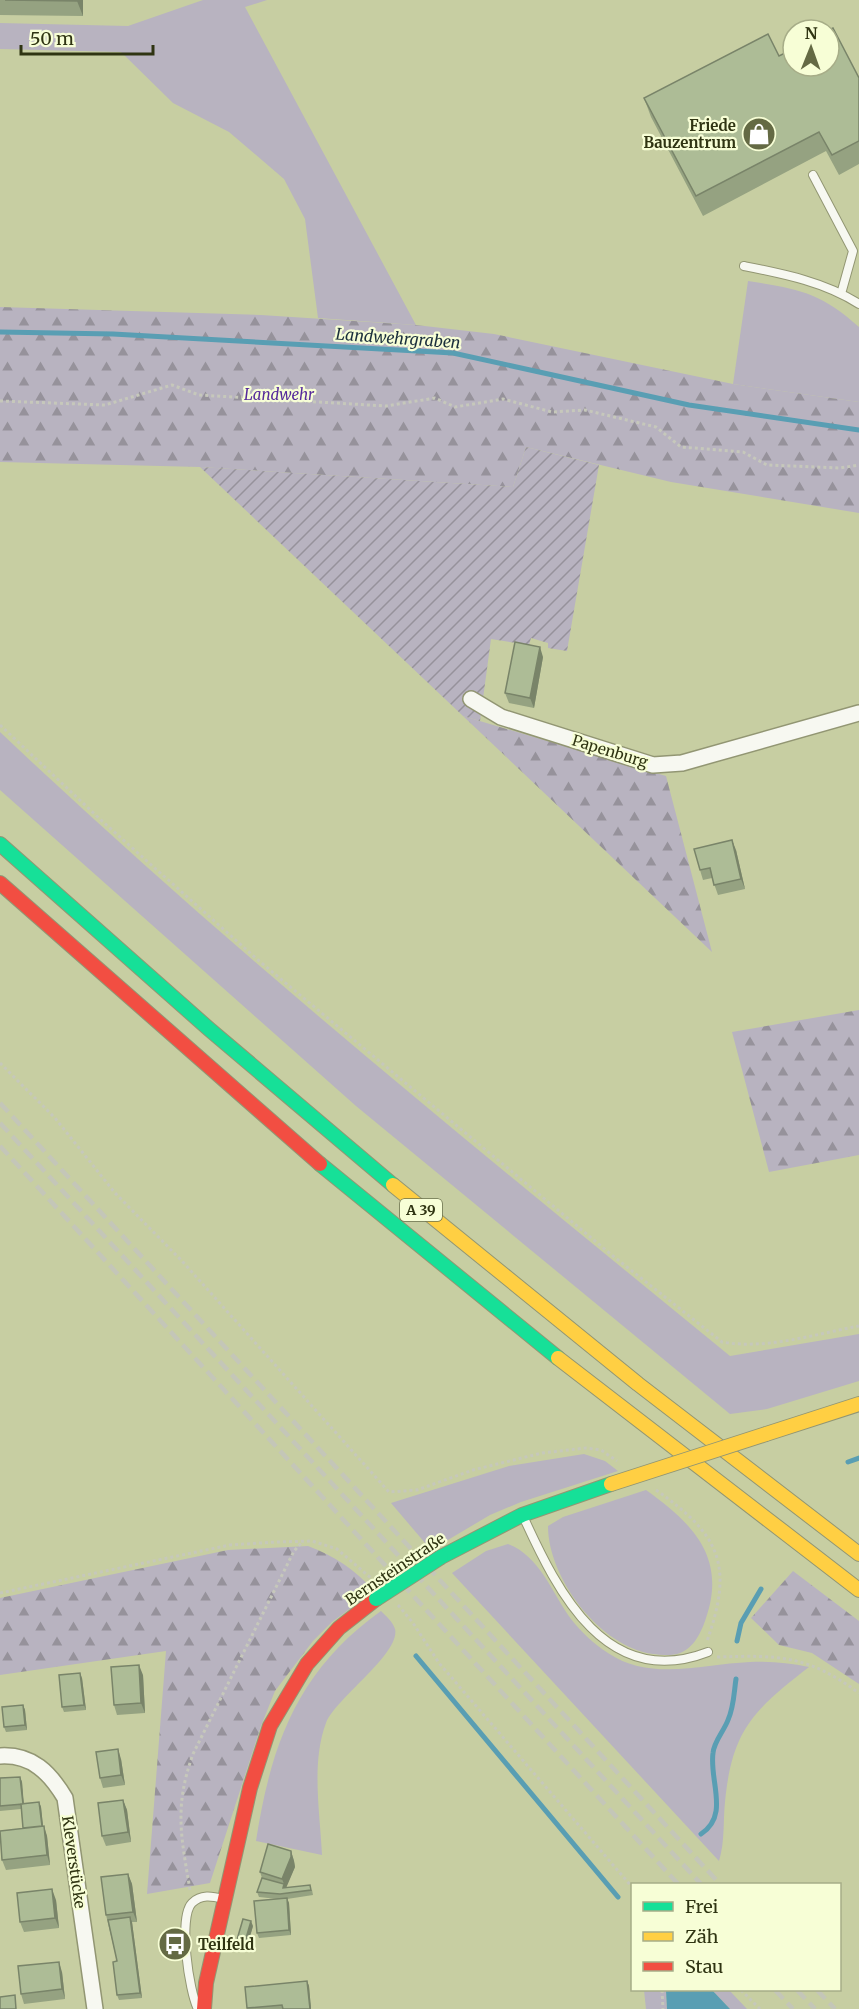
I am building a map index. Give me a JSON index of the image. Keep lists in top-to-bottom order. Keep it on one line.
{"streets":{"main road":["A 39","Bernsteinstraße"],"street":["Papenburg","Kleverstücke"]},"water":["Landwehrgraben"],"parks":["Landwehr"],"places":{"shop":["Friede Bauzentrum"],"bus stop":["Teilfeld"]},"legend":["Frei","Zäh","Stau"],"scale_bar":"50 m","north":"top"}
